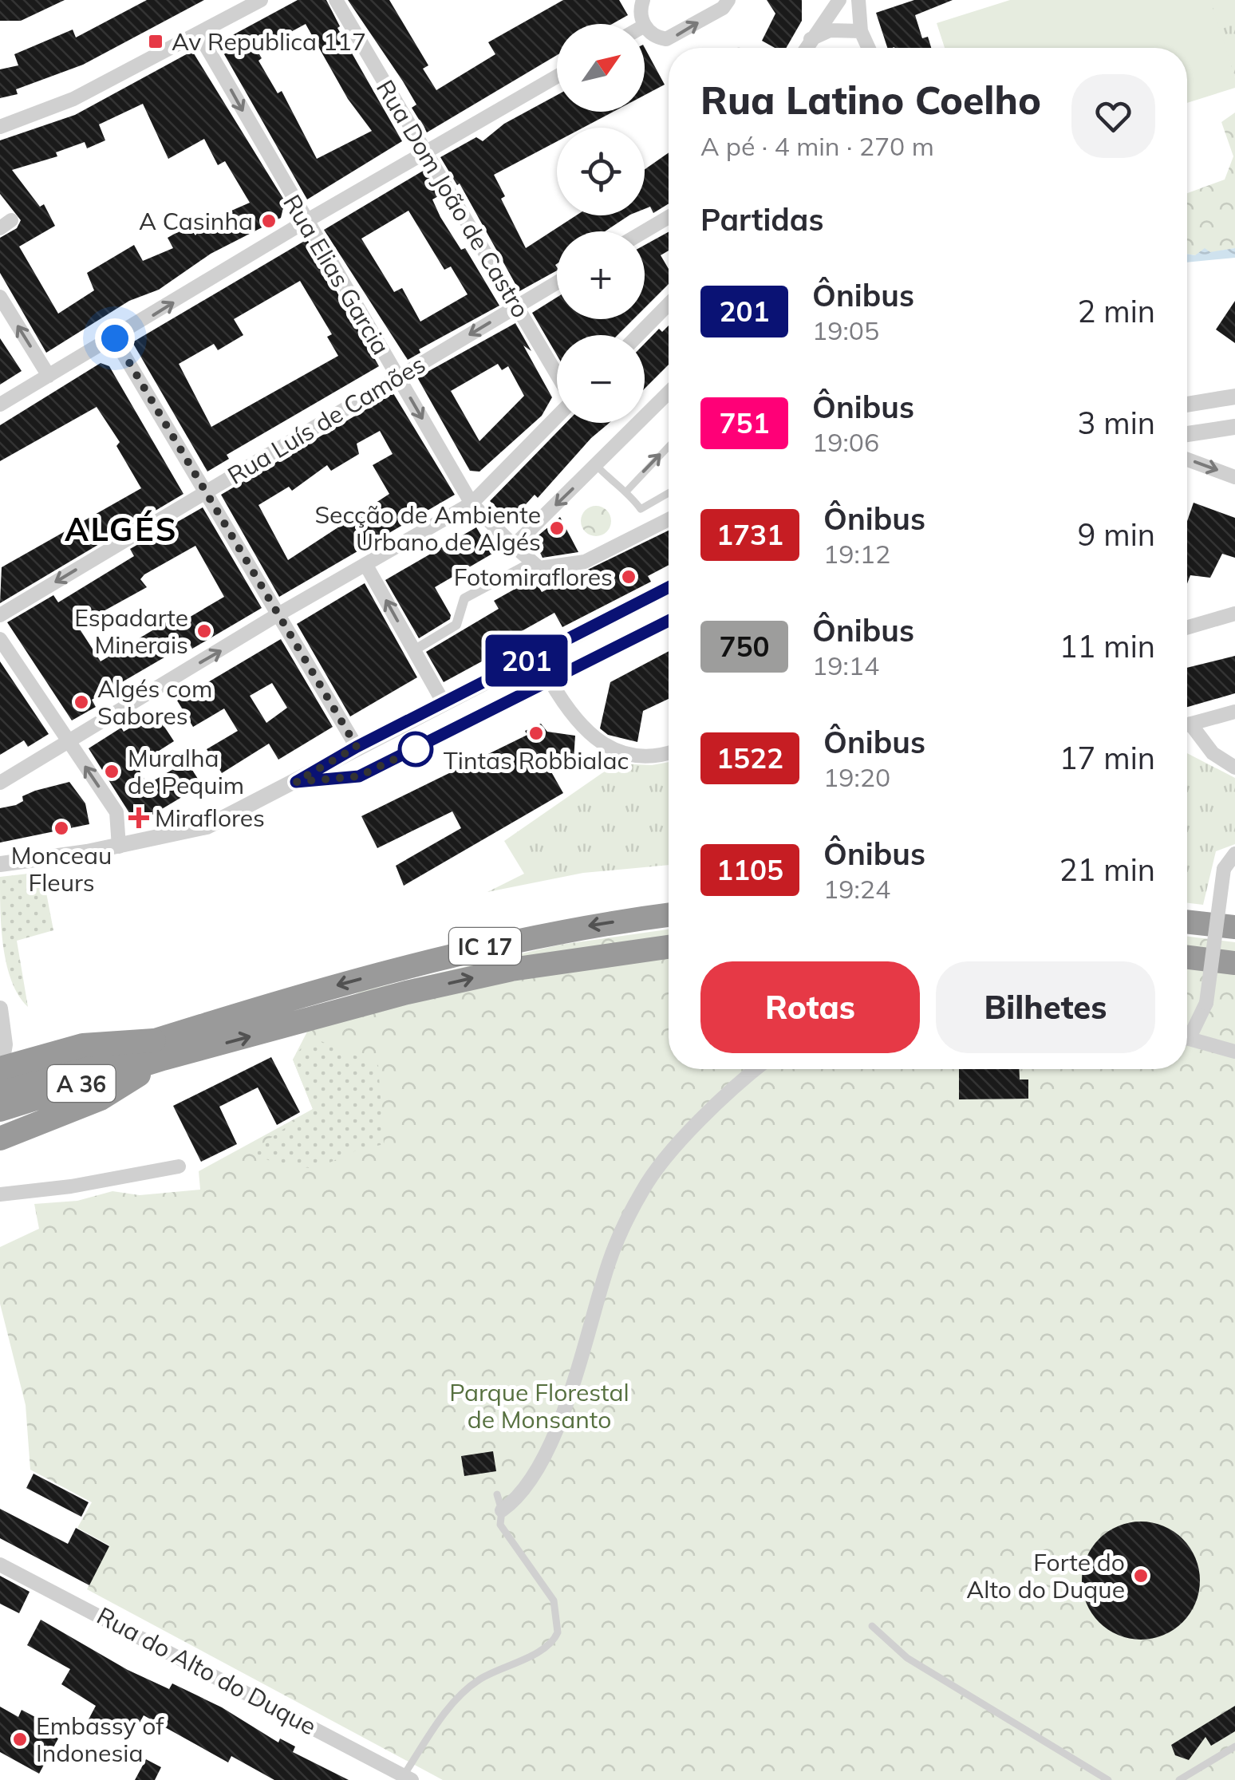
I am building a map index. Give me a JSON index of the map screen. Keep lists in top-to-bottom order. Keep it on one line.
{"streets":{"highway":["IC 17","A 36"],"street":["Rua Dom João de Castro","Rua Elias Garcia","Rua Luís de Camões","Rua do Alto do Duque"]},"crossings":[["Rua Dom João de Castro","Rua Luís de Camões"],["Rua Elias Garcia","Rua Luís de Camões"],["IC 17","A 36"]],"one_way":["Rua Elias Garcia","Rua Luís de Camões"],"districts":["ALGÉS"],"parks":["Parque Florestal de Monsanto"],"places":{"transit":["Av Republica 117"],"other":["A Casinha","Secção de Ambiente Urbano de Algés","Fotomiraflores","Espadarte Minerais","Algés com Sabores","Tintas Robbialac","Muralha de Pequim","Monceau Fleurs","Forte do Alto do Duque","Embassy of Indonesia"],"health":["Miraflores"]},"lines":["bus line 201"],"north":"top right","page":{"on_map":"201","map_buttons":["+","−"],"heading":[["Rua Latino Coelho","A pé · 4 min · 270 m"],"Partidas"],"list":[{"mark":"201","name":"Ônibus","note":"19:05","value":"2 min"},{"mark":"751","name":"Ônibus","note":"19:06","value":"3 min"},{"mark":"1731","name":"Ônibus","note":"19:12","value":"9 min"},{"mark":"750","name":"Ônibus","note":"19:14","value":"11 min"},{"mark":"1522","name":"Ônibus","note":"19:20","value":"17 min"},{"mark":"1105","name":"Ônibus","note":"19:24","value":"21 min"}],"buttons":["Rotas","Bilhetes"]}}
